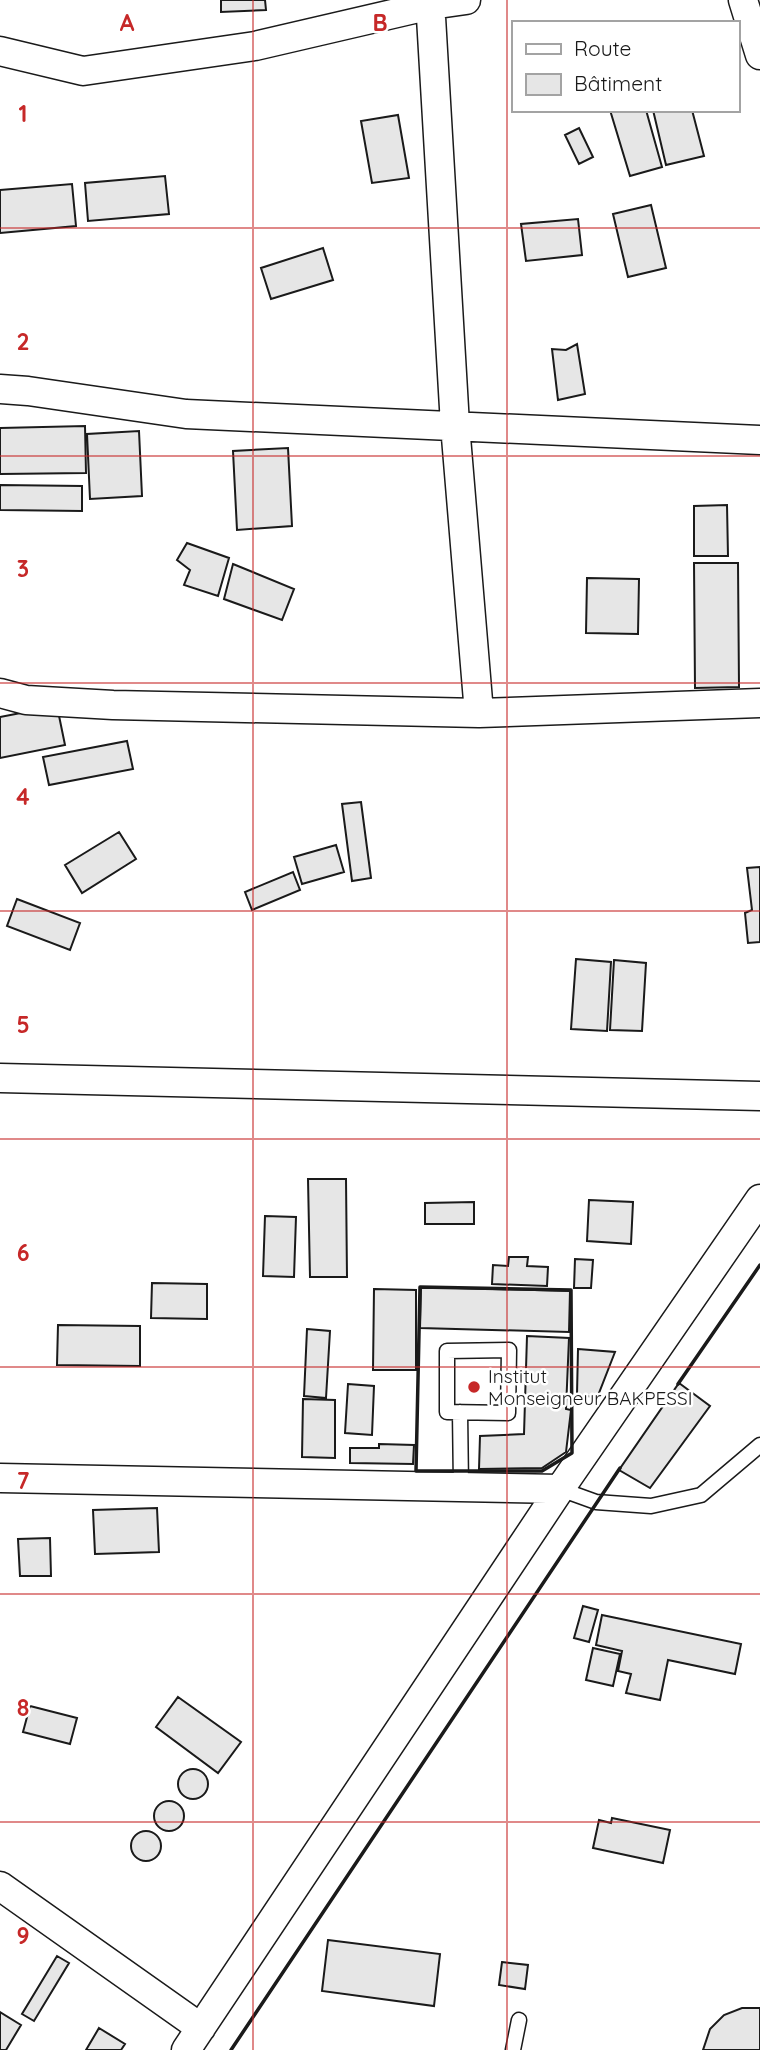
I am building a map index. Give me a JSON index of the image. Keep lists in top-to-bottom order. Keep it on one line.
{"places":["Institut Monseigneur BAKPESSI"],"legend":["Route","Bâtiment"],"grid":{"columns":["A","B"],"rows":["1","2","3","4","5","6","7","8","9"]}}
